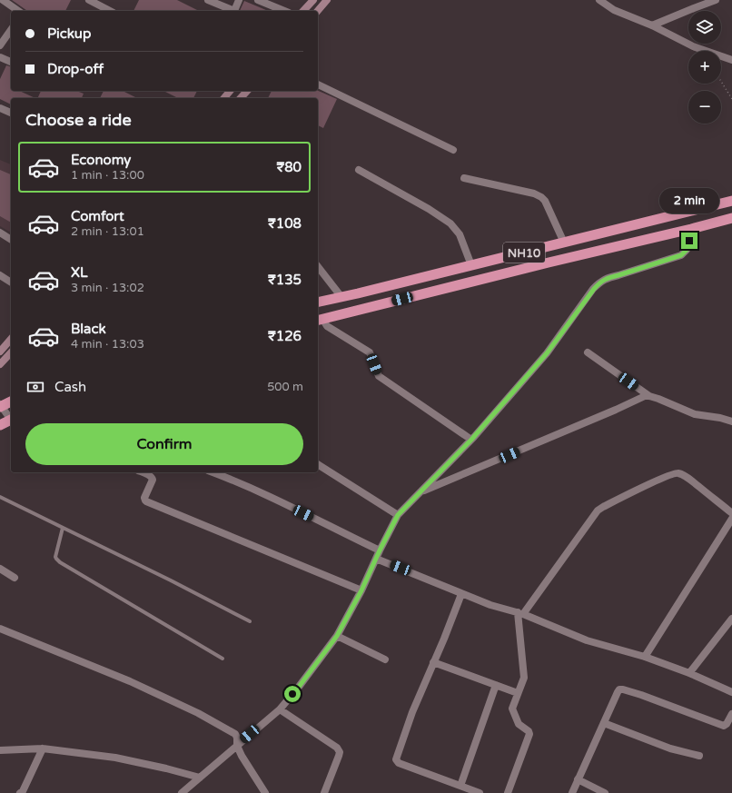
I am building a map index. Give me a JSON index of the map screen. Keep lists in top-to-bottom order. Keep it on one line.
{"streets":{"highway":["NH10"]},"page":{"map_buttons":["+","−"],"banner":["Pickup","Drop-off"],"heading":"Choose a ride","list":[{"name":"Economy","note":"1 min · 13:00","value":"₹80"},{"name":"Comfort","note":"2 min · 13:01","value":"₹108"},{"name":"XL","note":"3 min · 13:02","value":"₹135"},{"name":"Black","note":"4 min · 13:03","value":"₹126"}],"bubble":"2 min","pay":["Cash","500 m"],"buttons":"Confirm"}}
